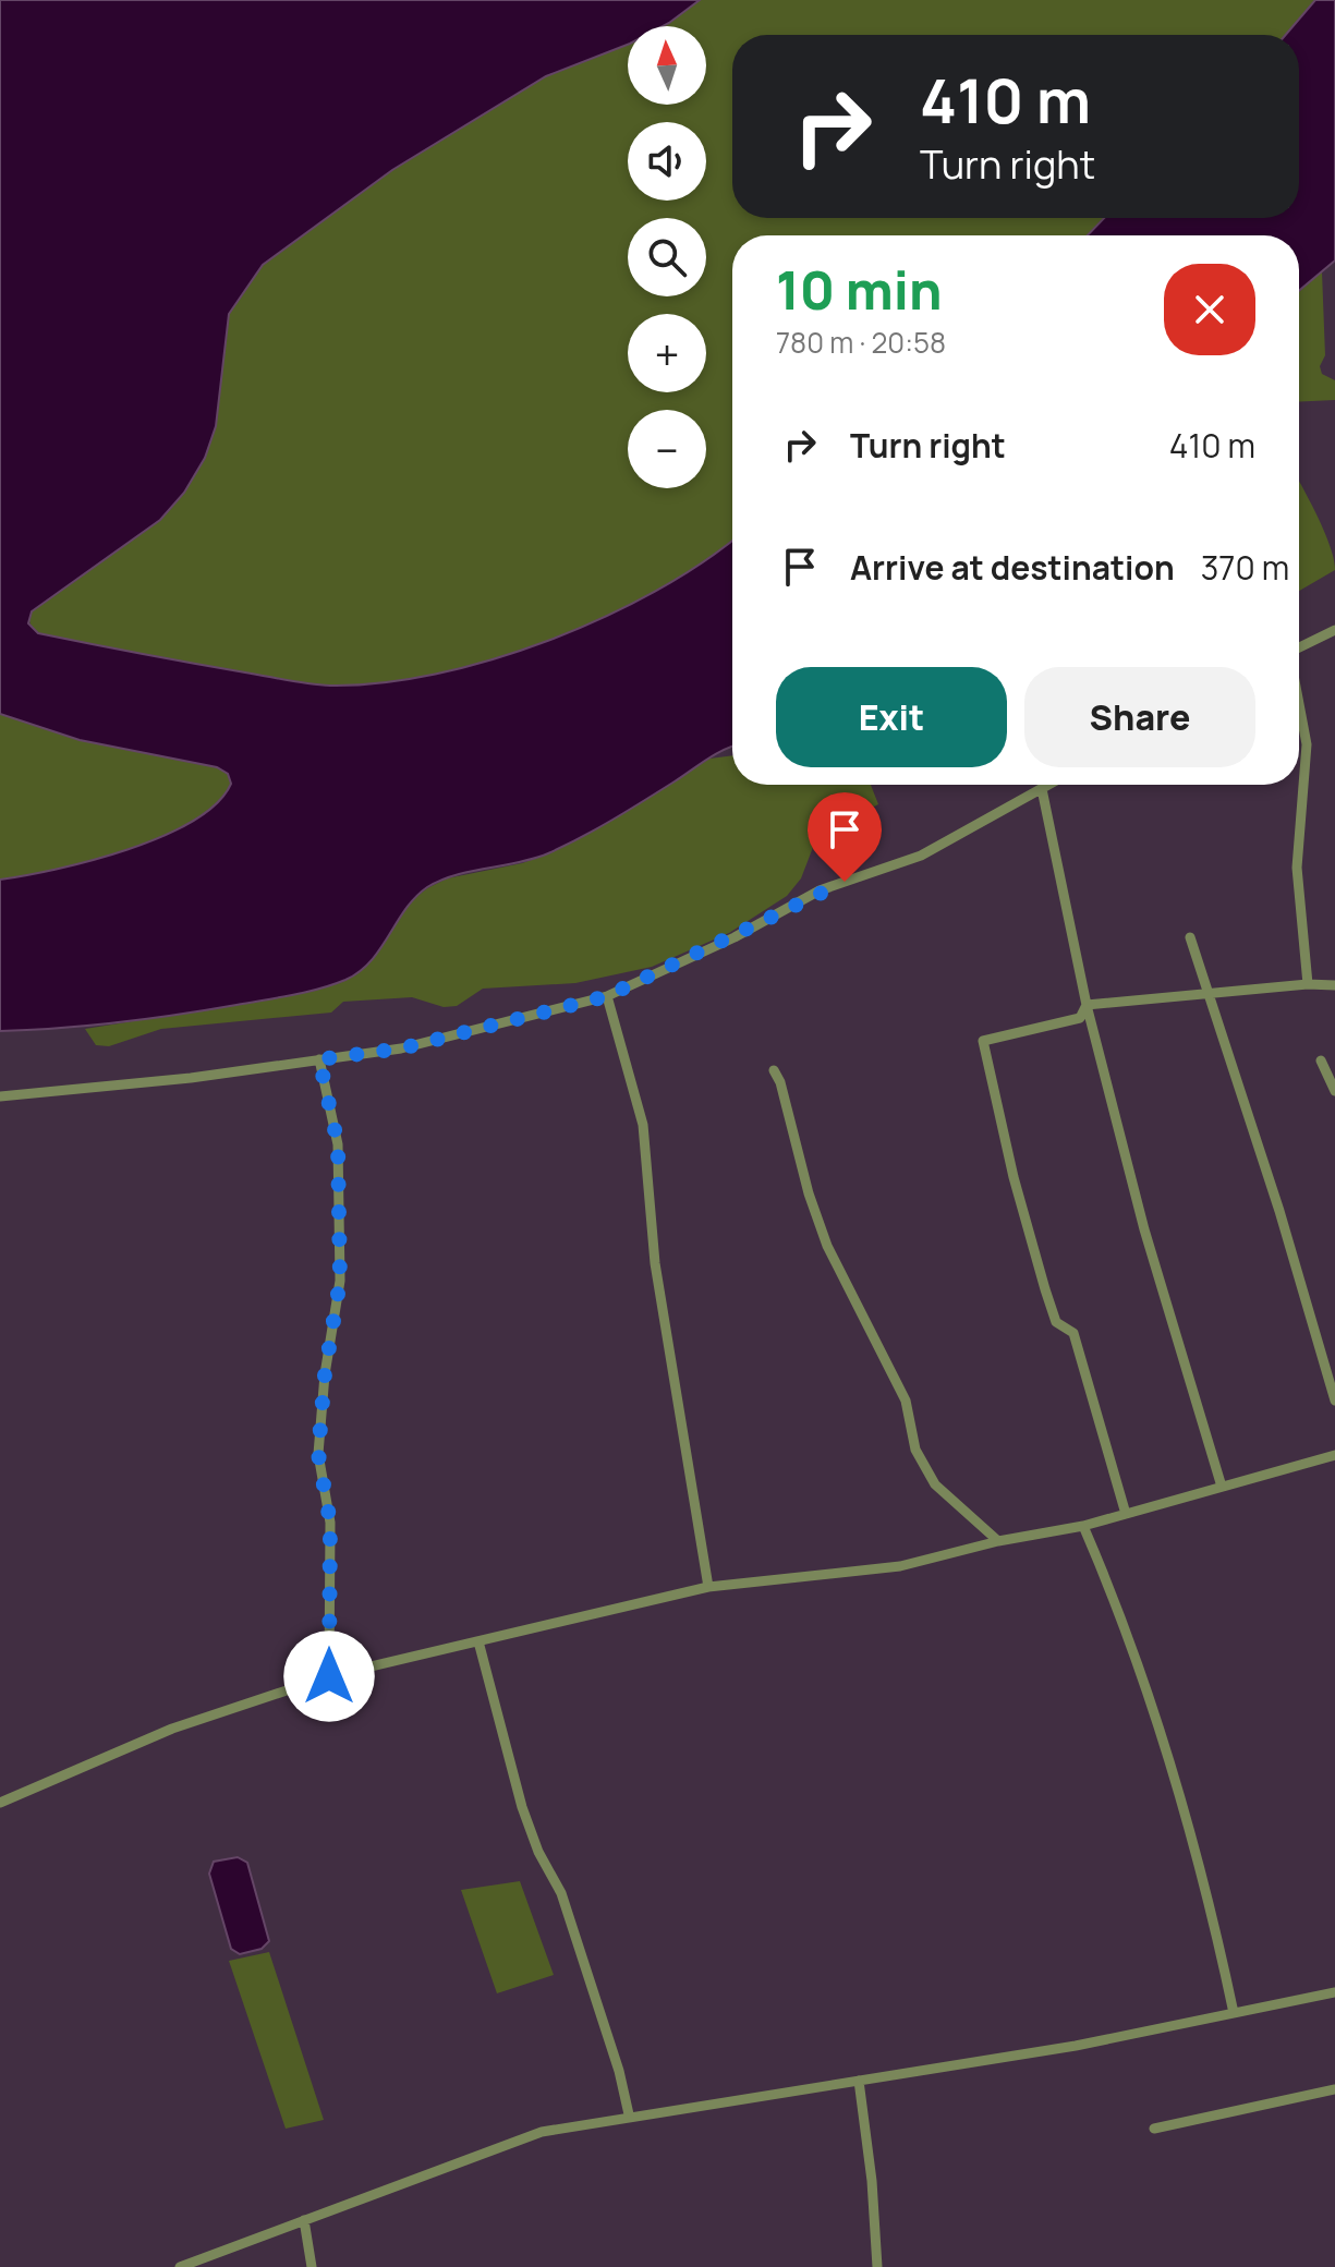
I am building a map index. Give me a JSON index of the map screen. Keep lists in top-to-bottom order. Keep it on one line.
{"north":"top","page":{"map_buttons":["+","−"],"turn":["410 m","Turn right"],"heading":["10 min","780 m · 20:58"],"list":[{"name":"Turn right","value":"410 m"},{"name":"Arrive at destination","value":"370 m"}],"buttons":["Exit","Share"]}}
